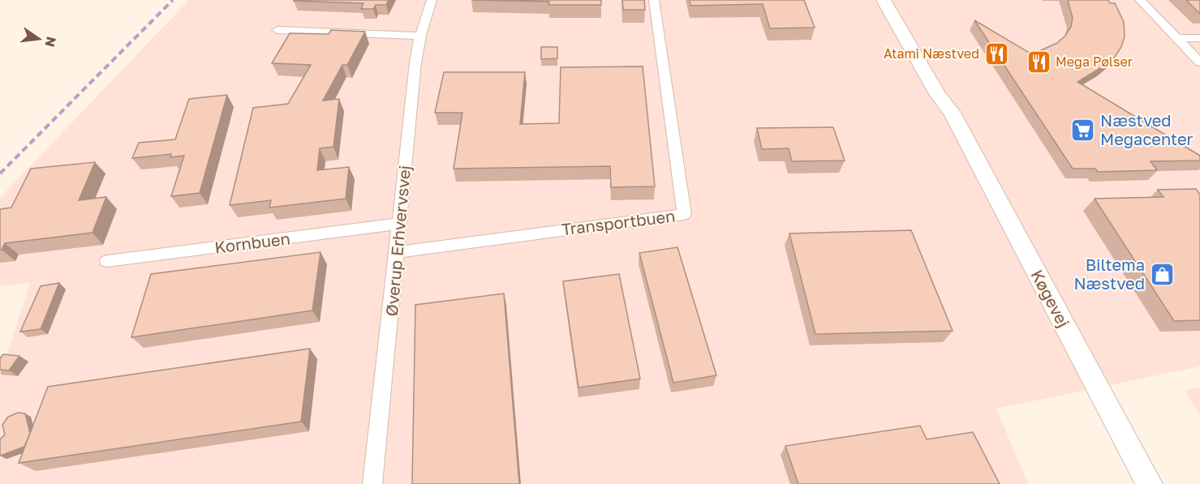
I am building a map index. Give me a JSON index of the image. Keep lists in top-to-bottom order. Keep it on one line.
{"streets":{"street":["Transportbuen","Øverup Erhvervsvej","Kornbuen","Køgevej"]},"crossings":[["Transportbuen","Øverup Erhvervsvej"],["Øverup Erhvervsvej","Kornbuen"]],"places":{"restaurant":["Atami Næstved","Mega Pølser"],"supermarket":["Næstved Megacenter"],"shop":["Biltema Næstved"]},"north":"right"}
